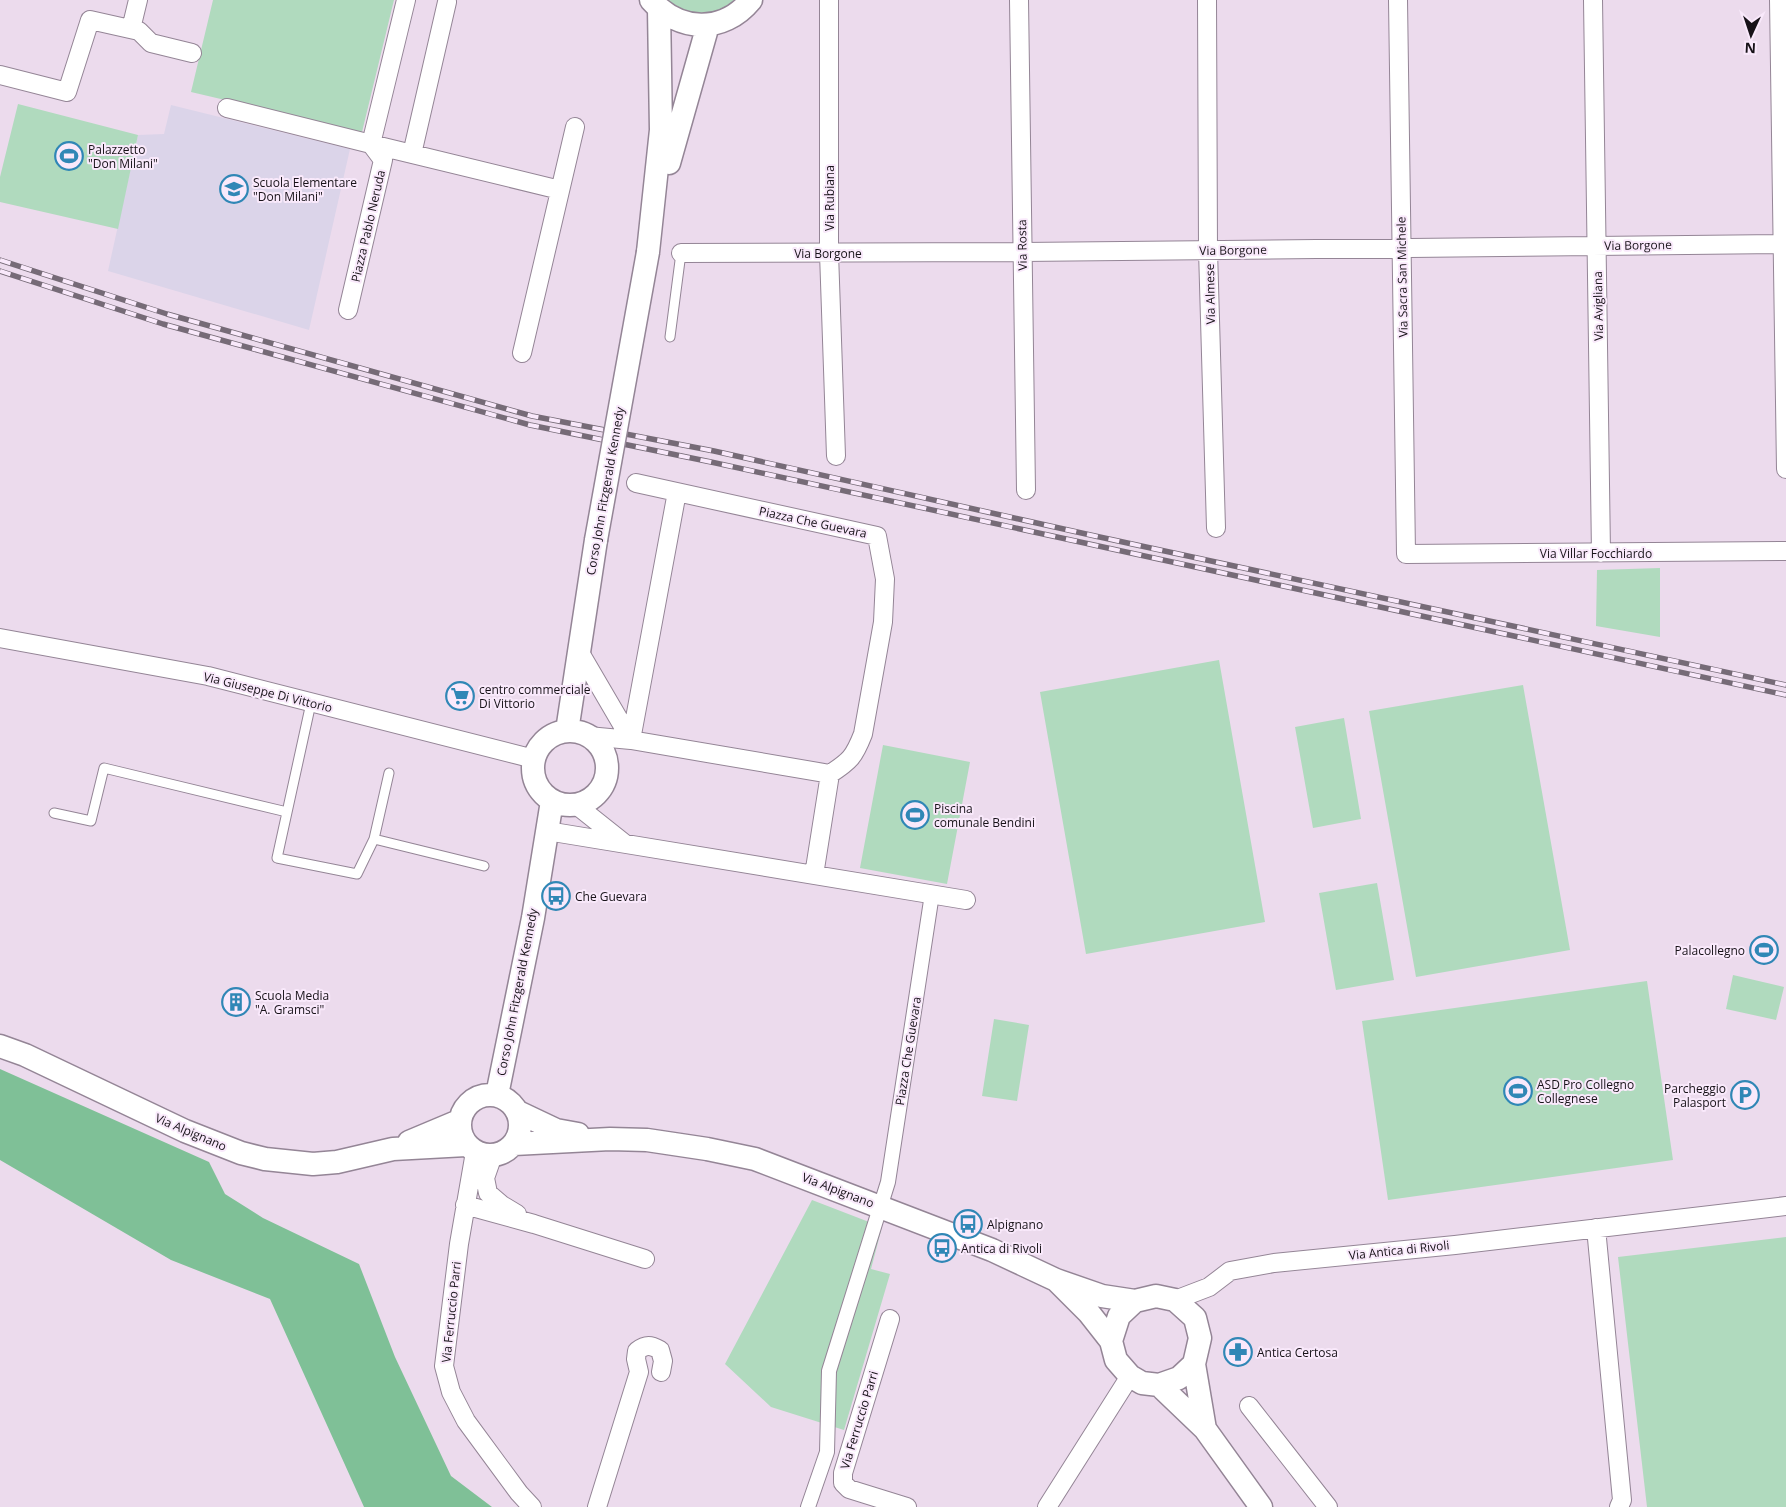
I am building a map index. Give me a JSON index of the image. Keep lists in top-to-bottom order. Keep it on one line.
{"streets":{"street":["Via Rubiana","Piazza Pablo Neruda","Via Rosta","Via Borgone","Via Sacra San Michele","Via Almese","Via Avigliana","Corso John Fitzgerald Kennedy","Piazza Che Guevara","Via Villar Focchiardo","Via Giuseppe Di Vittorio","Via Alpignano","Via Antica di Rivoli","Via Ferruccio Parri"]},"crossings":[["Via Rubiana","Via Borgone"],["Via Rosta","Via Borgone"],["Via Borgone","Via Sacra San Michele"],["Via Borgone","Via Almese"],["Via Borgone","Via Avigliana"],["Via Sacra San Michele","Via Villar Focchiardo"],["Via Avigliana","Via Villar Focchiardo"],["Corso John Fitzgerald Kennedy","Via Giuseppe Di Vittorio"],["Corso John Fitzgerald Kennedy","Via Alpignano"],["Corso John Fitzgerald Kennedy","Via Ferruccio Parri"],["Piazza Che Guevara","Via Alpignano"],["Via Alpignano","Via Ferruccio Parri"]],"places":{"sports":["Palazzetto \"Don Milani\"","Piscina comunale Bendini","Palacollegno","ASD Pro Collegno Collegnese"],"school or university":["Scuola Elementare \"Don Milani\""],"supermarket":["centro commerciale Di Vittorio"],"bus stop":["Che Guevara","Alpignano","Antica di Rivoli"],"building":["Scuola Media \"A. Gramsci\""],"parking":["Parcheggio Palasport"],"pharmacy":["Antica Certosa"]},"north":"bottom"}
